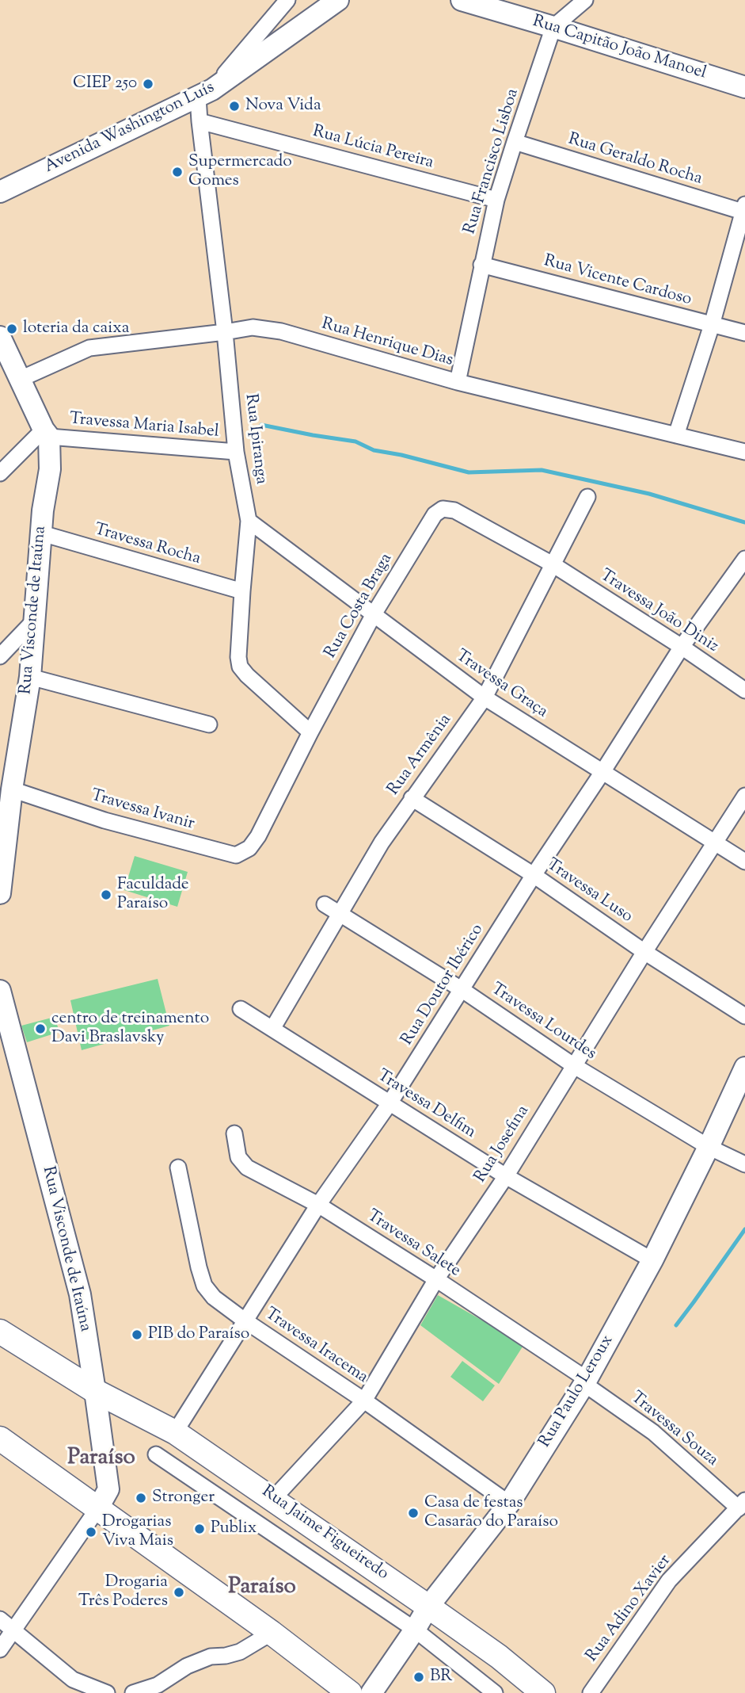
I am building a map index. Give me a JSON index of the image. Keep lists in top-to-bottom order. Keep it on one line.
{"streets":{"main road":["Rua Capitão João Manoel","Avenida Washington Luís","Rua Visconde de Itaúna","Rua Paulo Leroux","Rua Jaime Figueiredo"],"street":["Rua Lúcia Pereira","Rua Geraldo Rocha","Rua Francisco Lisboa","Rua Vicente Cardoso","Rua Henrique Dias","Travessa Maria Isabel","Rua Ipiranga","Travessa Rocha","Rua Costa Braga","Travessa João Diniz","Travessa Graça","Rua Armênia","Travessa Ivanir","Travessa Luso","Rua Doutor Ibérico","Travessa Lourdes","Travessa Delfim","Rua Josefina","Travessa Salete","Travessa Iracema","Travessa Souza","Rua Adino Xavier"]},"crossings":[["Rua Capitão João Manoel","Rua Francisco Lisboa"],["Rua Lúcia Pereira","Rua Francisco Lisboa"],["Rua Lúcia Pereira","Rua Ipiranga"],["Rua Geraldo Rocha","Rua Francisco Lisboa"],["Rua Francisco Lisboa","Rua Vicente Cardoso"],["Rua Francisco Lisboa","Rua Henrique Dias"],["Rua Henrique Dias","Rua Ipiranga"],["Rua Henrique Dias","Rua Visconde de Itaúna"],["Travessa Maria Isabel","Rua Ipiranga"],["Travessa Maria Isabel","Rua Visconde de Itaúna"],["Rua Ipiranga","Travessa Rocha"],["Rua Ipiranga","Rua Costa Braga"],["Rua Ipiranga","Travessa Graça"],["Travessa Rocha","Rua Visconde de Itaúna"],["Rua Costa Braga","Travessa João Diniz"],["Rua Costa Braga","Travessa Graça"],["Rua Costa Braga","Rua Armênia"],["Rua Costa Braga","Travessa Ivanir"],["Rua Visconde de Itaúna","Travessa Ivanir"],["Rua Visconde de Itaúna","Rua Jaime Figueiredo"],["Travessa João Diniz","Rua Armênia"],["Travessa João Diniz","Rua Doutor Ibérico"],["Travessa Graça","Rua Armênia"],["Travessa Graça","Rua Doutor Ibérico"],["Travessa Graça","Rua Josefina"],["Rua Armênia","Travessa Luso"],["Rua Armênia","Travessa Lourdes"],["Rua Armênia","Travessa Delfim"],["Travessa Luso","Rua Doutor Ibérico"],["Travessa Luso","Rua Josefina"],["Rua Doutor Ibérico","Travessa Lourdes"],["Rua Doutor Ibérico","Travessa Delfim"],["Rua Doutor Ibérico","Travessa Salete"],["Rua Doutor Ibérico","Travessa Iracema"],["Rua Doutor Ibérico","Rua Jaime Figueiredo"],["Travessa Lourdes","Rua Josefina"],["Travessa Lourdes","Rua Paulo Leroux"],["Travessa Delfim","Rua Josefina"],["Travessa Delfim","Rua Paulo Leroux"],["Rua Josefina","Travessa Salete"],["Rua Josefina","Travessa Iracema"],["Rua Josefina","Rua Jaime Figueiredo"],["Travessa Salete","Rua Paulo Leroux"],["Travessa Salete","Travessa Souza"],["Travessa Iracema","Rua Paulo Leroux"],["Rua Paulo Leroux","Travessa Souza"],["Rua Paulo Leroux","Rua Jaime Figueiredo"],["Travessa Souza","Rua Adino Xavier"]],"districts":["Paraíso","Paraíso"],"places":["CIEP 250","Nova Vida","Supermercado Gomes","loteria da caixa","Faculdade Paraíso","centro de treinamento Davi Braslavsky","PIB do Paraíso","Stronger","Casa de festas Casarão do Paraíso","Publix","Drogarias Viva Mais","Drogaria Três Poderes","BR"]}
